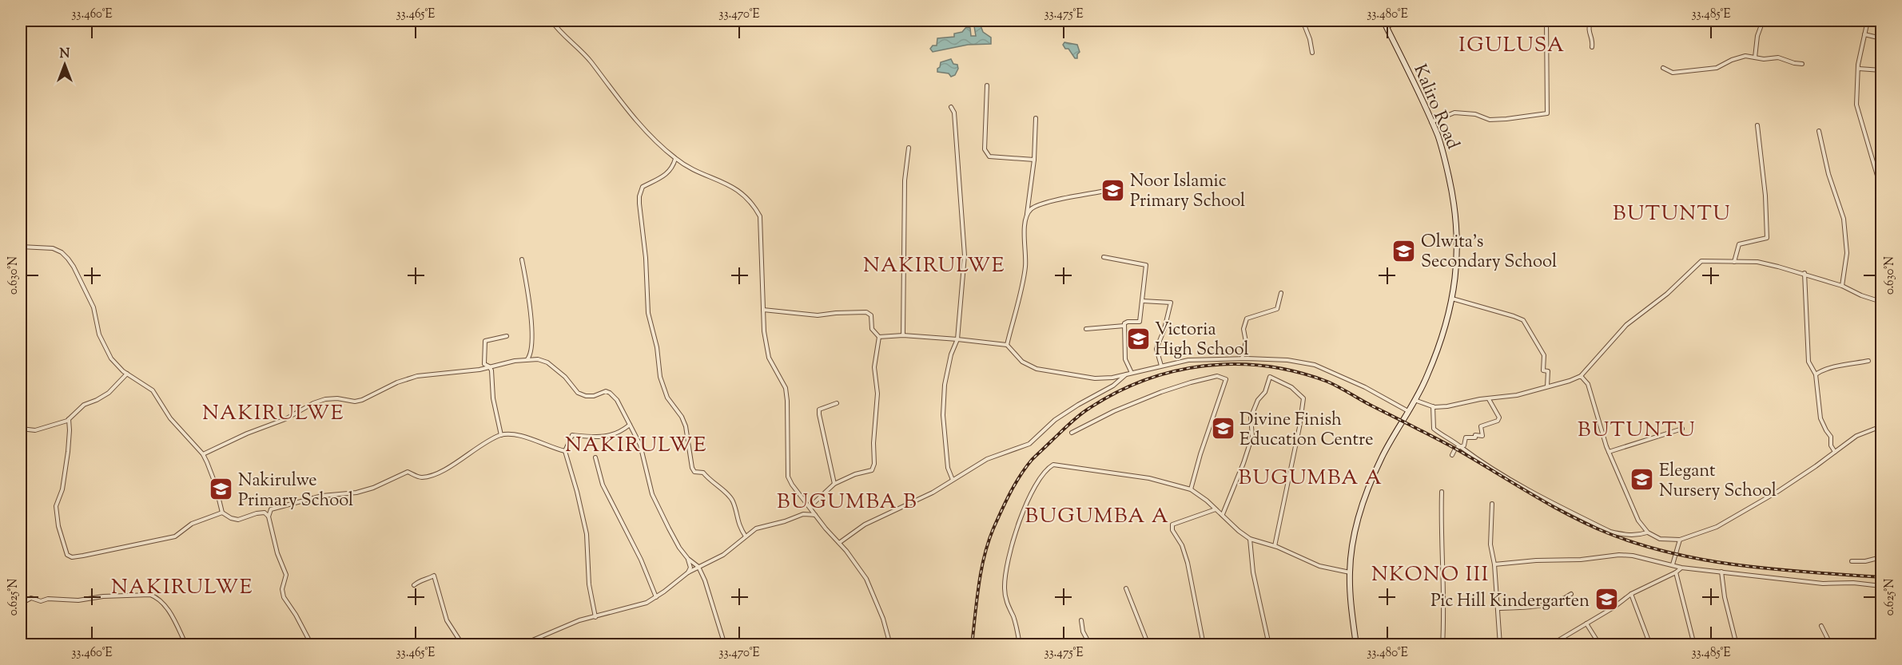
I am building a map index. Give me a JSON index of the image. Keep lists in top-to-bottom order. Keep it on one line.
{"streets":{"main road":["Kaliro Road"]},"districts":["IGULUSA","BUTUNTU","NAKIRULWE","NAKIRULWE","BUTUNTU","NAKIRULWE","BUGUMBA A","BUGUMBA B","BUGUMBA A","NKONO III","NAKIRULWE"],"places":{"school or university":["Noor Islamic Primary School","Olwita's Secondary School","Victoria High School","Divine Finish Education Centre","Elegant Nursery School","Nakirulwe Primary School","Pic Hill Kindergarten"]},"north":"top","coordinates":["33.460°E","33.465°E","33.470°E","33.475°E","33.480°E","33.485°E","0.630°N","0.625°N"]}
